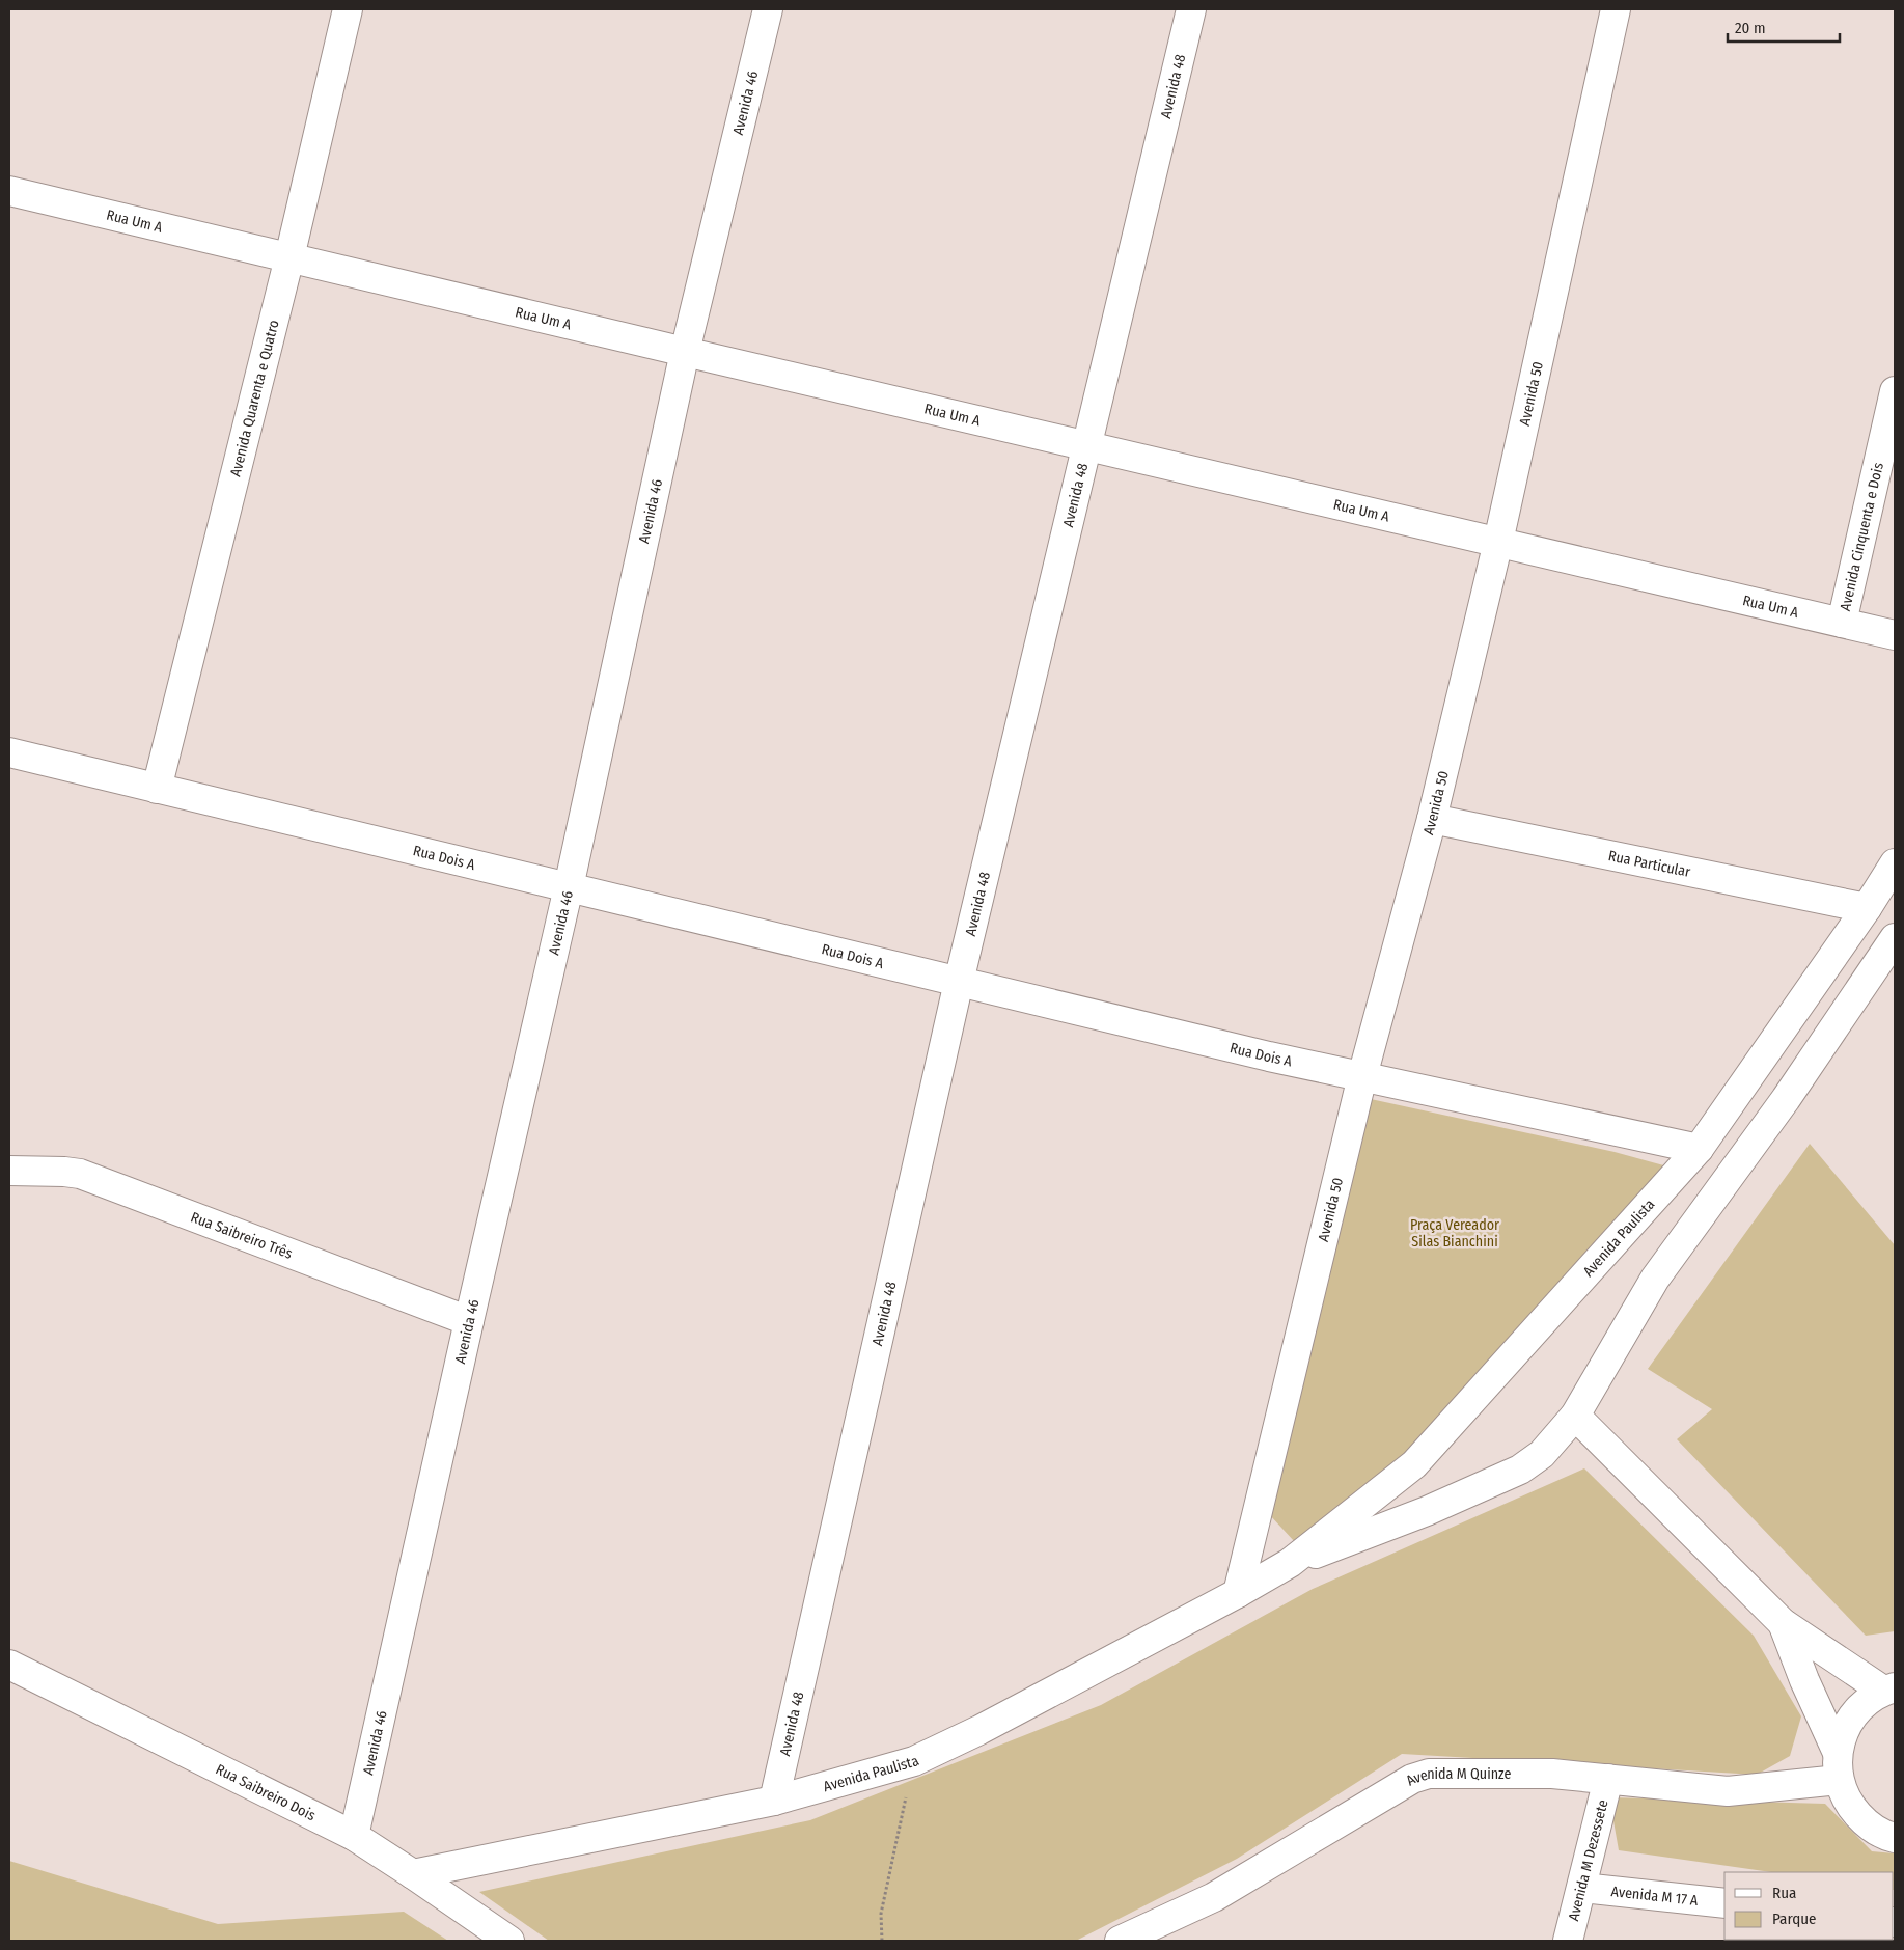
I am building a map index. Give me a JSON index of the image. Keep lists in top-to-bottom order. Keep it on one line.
{"streets":{"street":["Avenida 48","Avenida 46","Rua Um A","Avenida 50","Avenida Quarenta e Quatro","Avenida Cinquenta e Dois","Rua Dois A","Rua Particular","Rua Saibreiro Três","Avenida Paulista","Avenida M Quinze","Rua Saibreiro Dois","Avenida M Dezessete","Avenida M 17 A"]},"crossings":[["Avenida 48","Rua Um A"],["Avenida 48","Rua Dois A"],["Avenida 48","Avenida Paulista"],["Avenida 46","Rua Um A"],["Avenida 46","Rua Dois A"],["Avenida 46","Rua Saibreiro Três"],["Avenida 46","Rua Saibreiro Dois"],["Rua Um A","Avenida 50"],["Rua Um A","Avenida Quarenta e Quatro"],["Rua Um A","Avenida Cinquenta e Dois"],["Avenida 50","Rua Dois A"],["Avenida 50","Rua Particular"],["Avenida 50","Avenida Paulista"],["Avenida Quarenta e Quatro","Rua Dois A"],["Rua Dois A","Avenida Paulista"],["Rua Particular","Avenida Paulista"],["Avenida Paulista","Rua Saibreiro Dois"],["Avenida M Quinze","Avenida M Dezessete"],["Avenida M Dezessete","Avenida M 17 A"]],"parks":["Praça Vereador Silas Bianchini"],"legend":["Rua","Parque"],"scale_bar":"20 m"}
